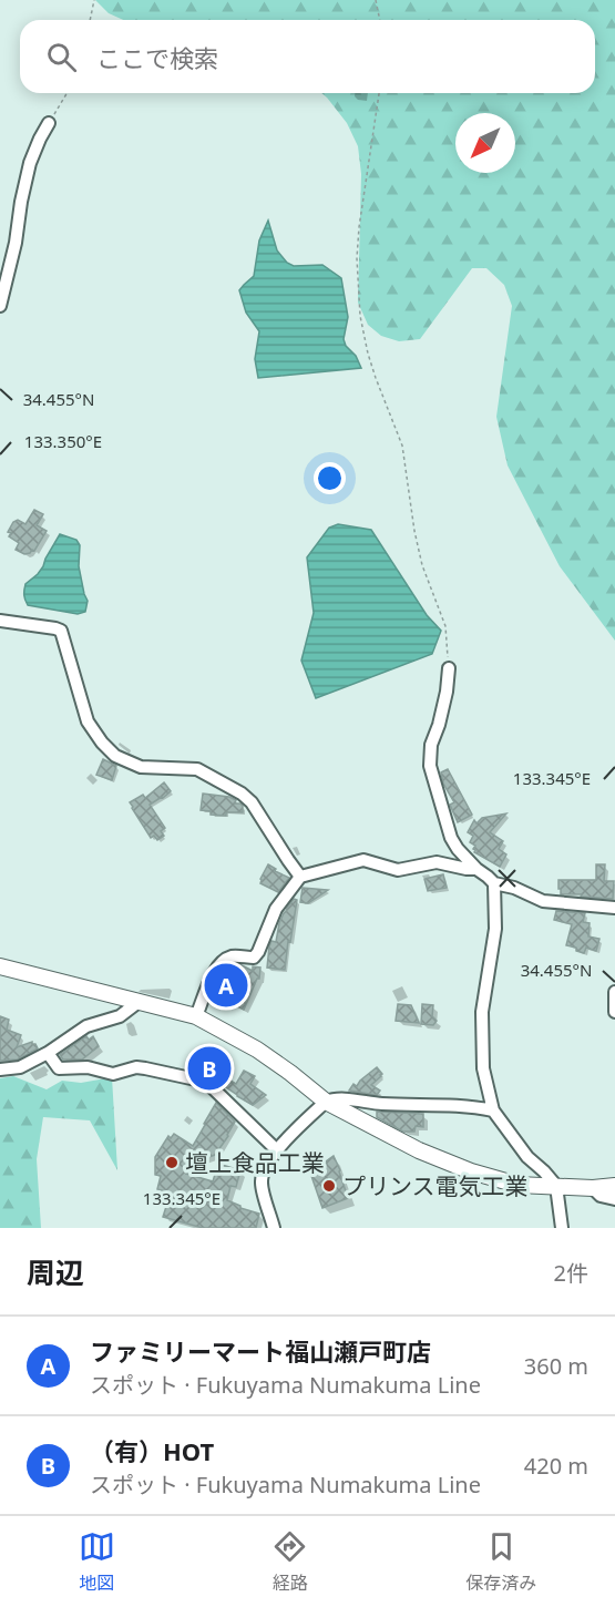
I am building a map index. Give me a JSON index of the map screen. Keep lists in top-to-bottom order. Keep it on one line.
{"places":["壇上食品工業","プリンス電気工業"],"north":"bottom left","page":{"search":"ここで検索","pins":["A","B"],"heading":["周辺","2件"],"list":[{"mark":"A","name":"ファミリーマート福山瀬戸町店","note":"スポット · Fukuyama Numakuma Line","value":"360 m"},{"mark":"B","name":"（有）HOT","note":"スポット · Fukuyama Numakuma Line","value":"420 m"}],"nav":["地図","経路","保存済み"]},"coordinates":["34.455°N","133.350°E","133.345°E"]}
